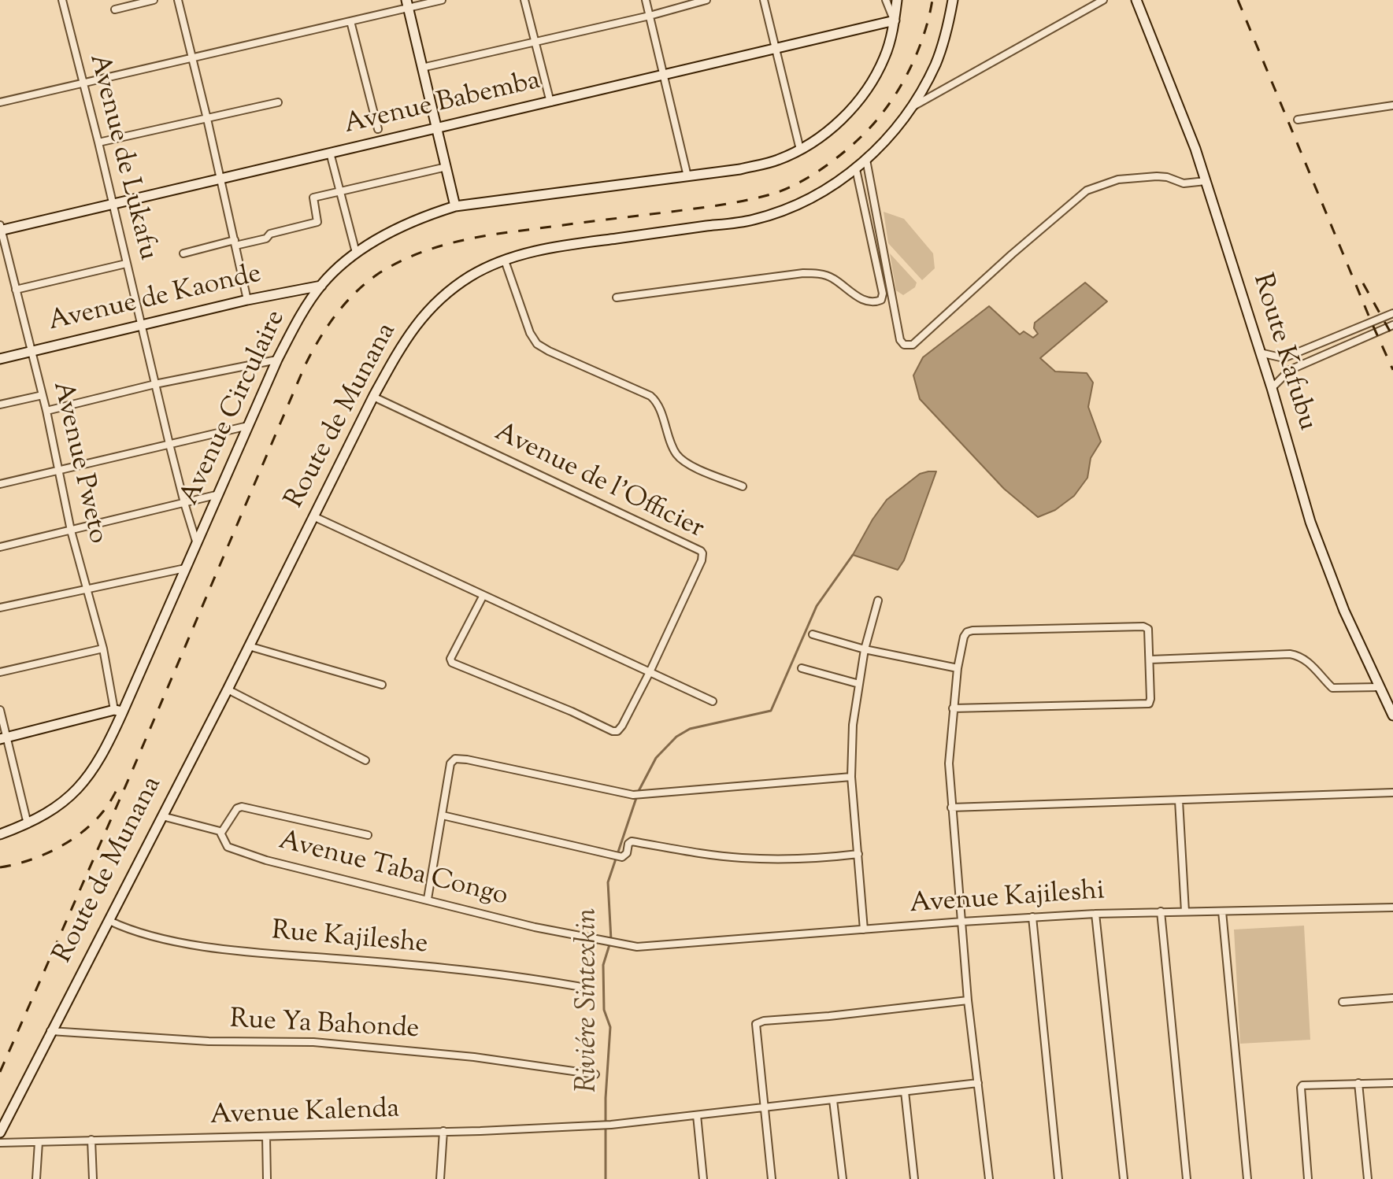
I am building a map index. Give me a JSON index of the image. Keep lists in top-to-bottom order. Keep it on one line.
{"streets":{"street":["Avenue Babemba","Avenue de Lukafu","Avenue de Kaonde","Route Kafubu","Avenue Circulaire","Route de Munana","Avenue Pweto","Avenue de l'Officier","Avenue Taba Congo","Avenue Kajileshi","Rue Kajileshe","Rue Ya Bahonde","Avenue Kalenda"]},"crossings":[["Avenue Babemba","Avenue de Lukafu"],["Avenue Babemba","Avenue Circulaire"],["Avenue Babemba","Avenue Pweto"],["Avenue de Lukafu","Avenue de Kaonde"],["Avenue de Lukafu","Avenue Circulaire"],["Avenue de Kaonde","Avenue Circulaire"],["Avenue de Kaonde","Avenue Pweto"],["Avenue Circulaire","Avenue Pweto"],["Route de Munana","Avenue de l'Officier"],["Route de Munana","Avenue Taba Congo"],["Route de Munana","Rue Kajileshe"],["Route de Munana","Rue Ya Bahonde"],["Avenue Taba Congo","Avenue Kajileshi"]],"water":["Riviére Sintexkin"]}
